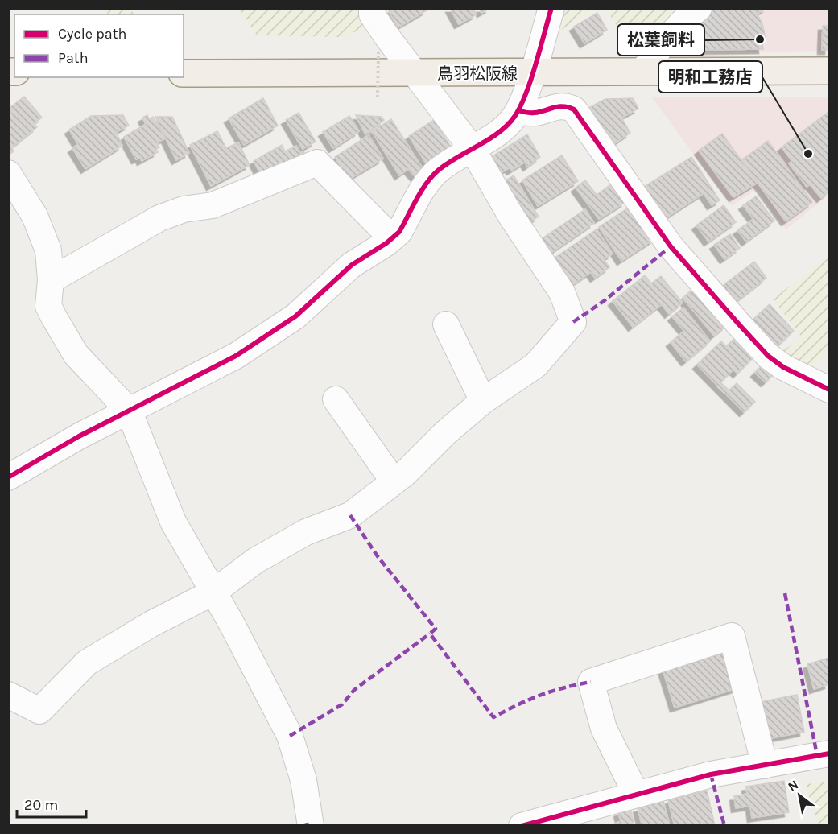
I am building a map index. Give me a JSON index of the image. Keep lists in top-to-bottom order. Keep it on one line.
{"streets":{"main road":["鳥羽松阪線"]},"places":["松葉飼料","明和工務店"],"legend":["Cycle path","Path"],"scale_bar":"20 m","north":"top left"}
